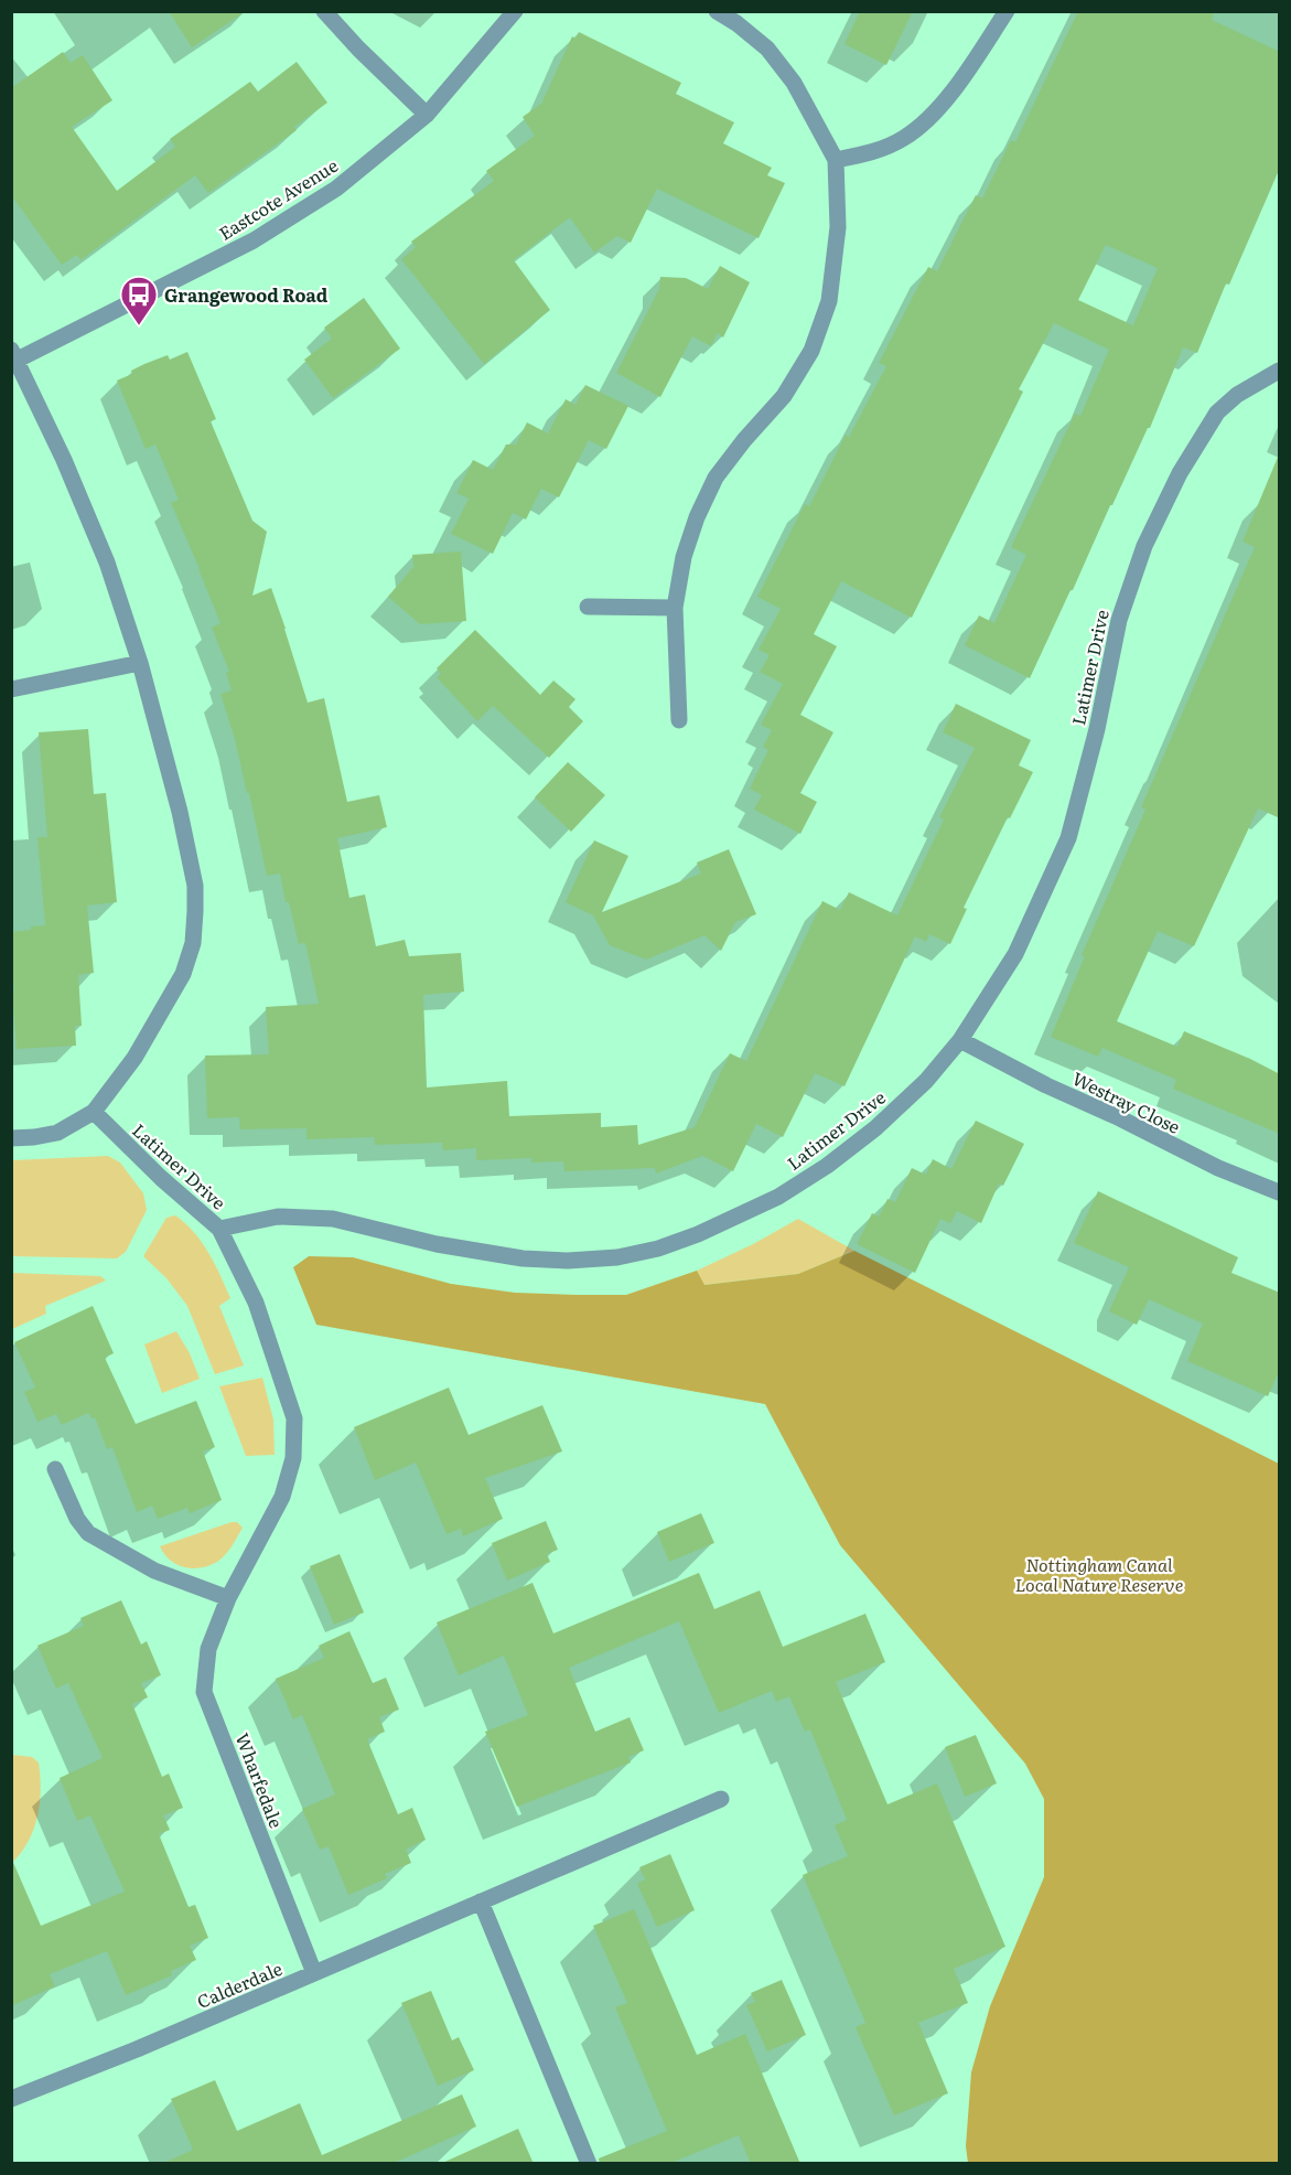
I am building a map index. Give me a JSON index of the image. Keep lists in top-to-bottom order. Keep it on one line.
{"streets":{"street":["Eastcote Avenue","Latimer Drive","Westray Close","Wharfedale","Calderdale"]},"crossings":[["Latimer Drive","Westray Close"],["Latimer Drive","Wharfedale"],["Wharfedale","Calderdale"]],"parks":["Nottingham Canal Local Nature Reserve"],"places":{"bus stop":["Grangewood Road"]}}
